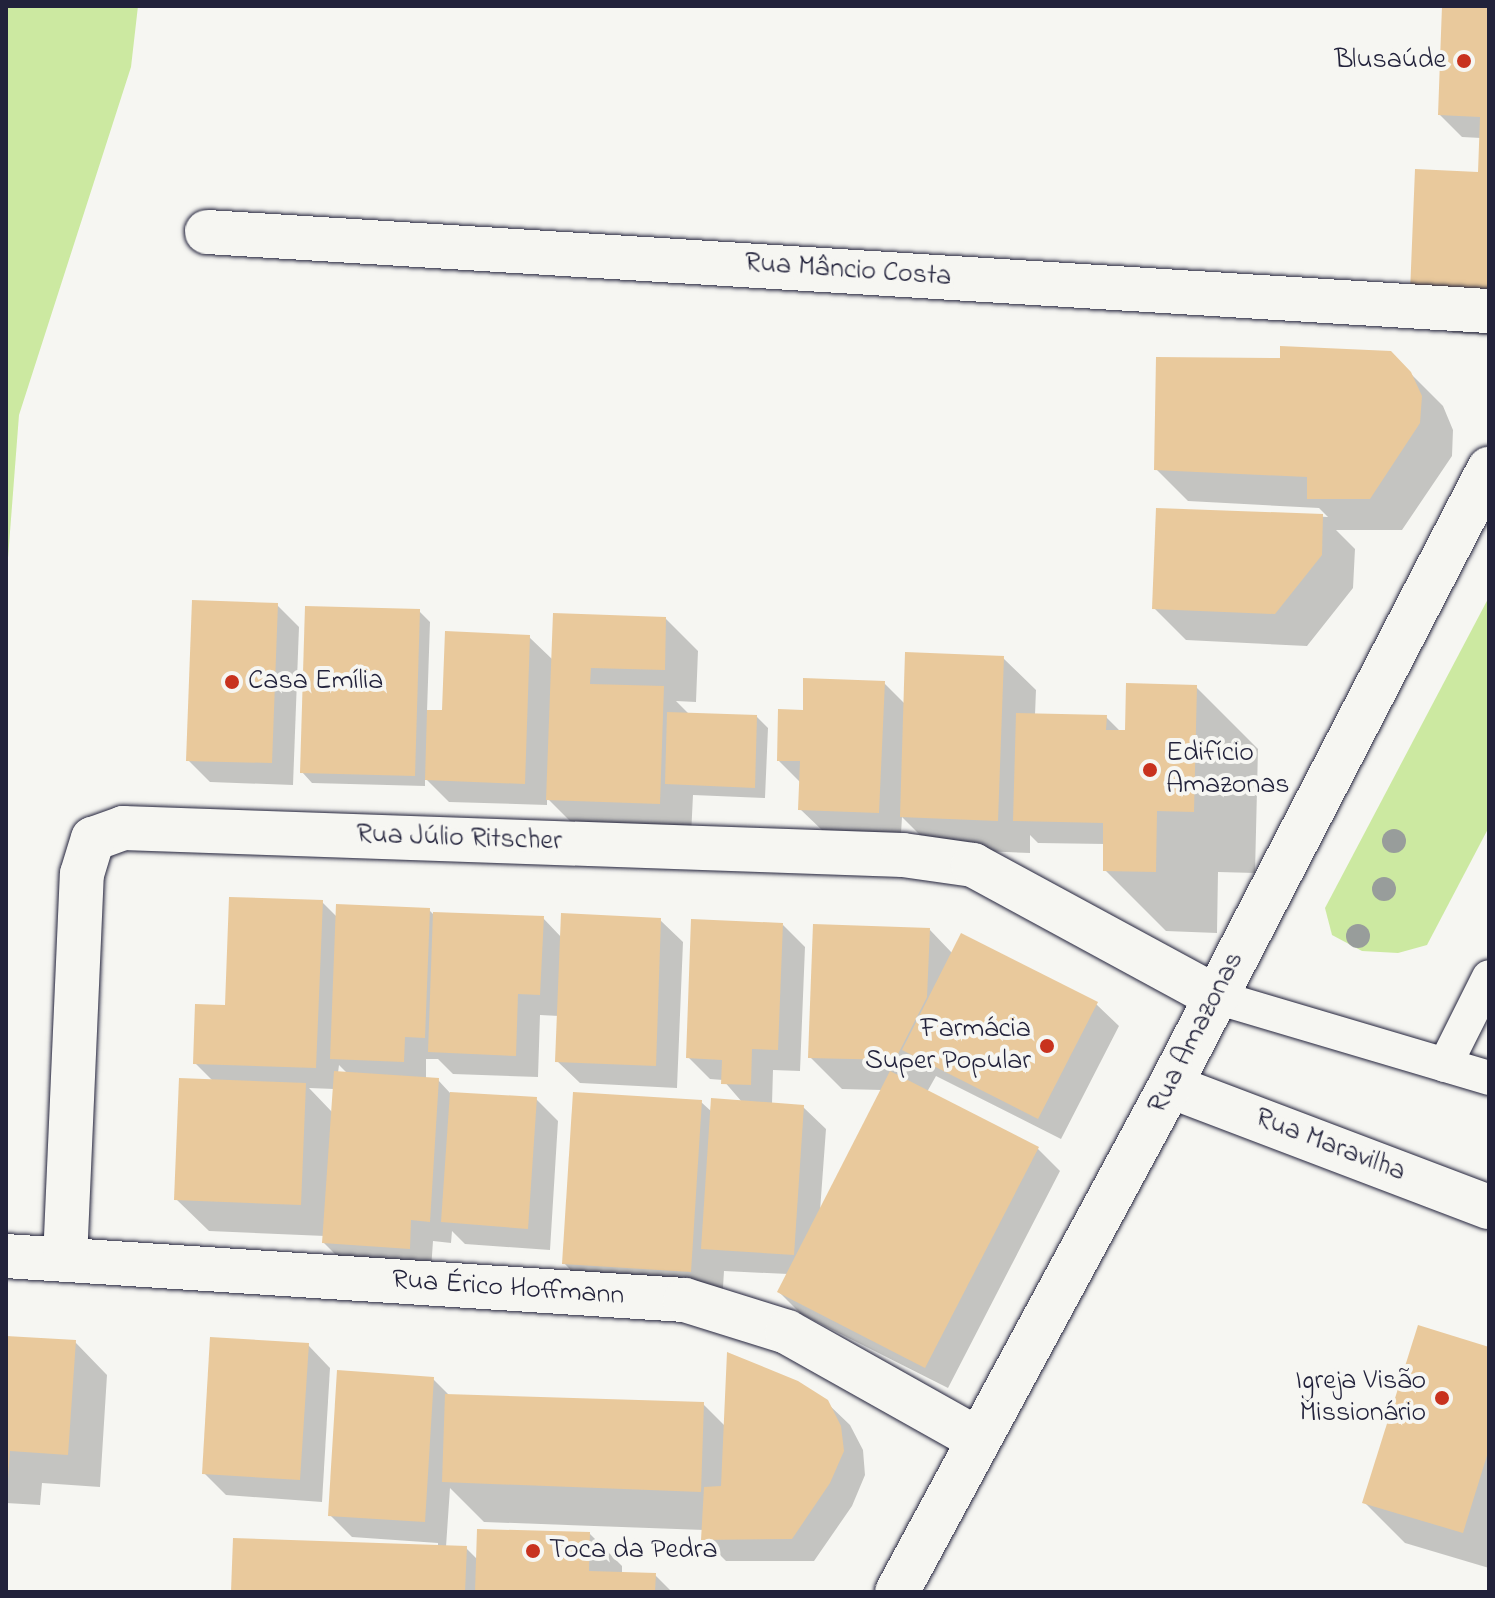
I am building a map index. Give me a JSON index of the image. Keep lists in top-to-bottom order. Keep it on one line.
{"streets":{"street":["Rua Mâncio Costa","Rua Júlio Ritscher","Rua Amazonas","Rua Maravilha","Rua Érico Hoffmann"]},"crossings":[["Rua Júlio Ritscher","Rua Amazonas"],["Rua Júlio Ritscher","Rua Érico Hoffmann"],["Rua Amazonas","Rua Maravilha"],["Rua Amazonas","Rua Érico Hoffmann"]],"places":["Blusaúde","Casa Emília","Edifício Amazonas","Farmácia Super Popular","Igreja Visão Missionário","Toca da Pedra"]}
